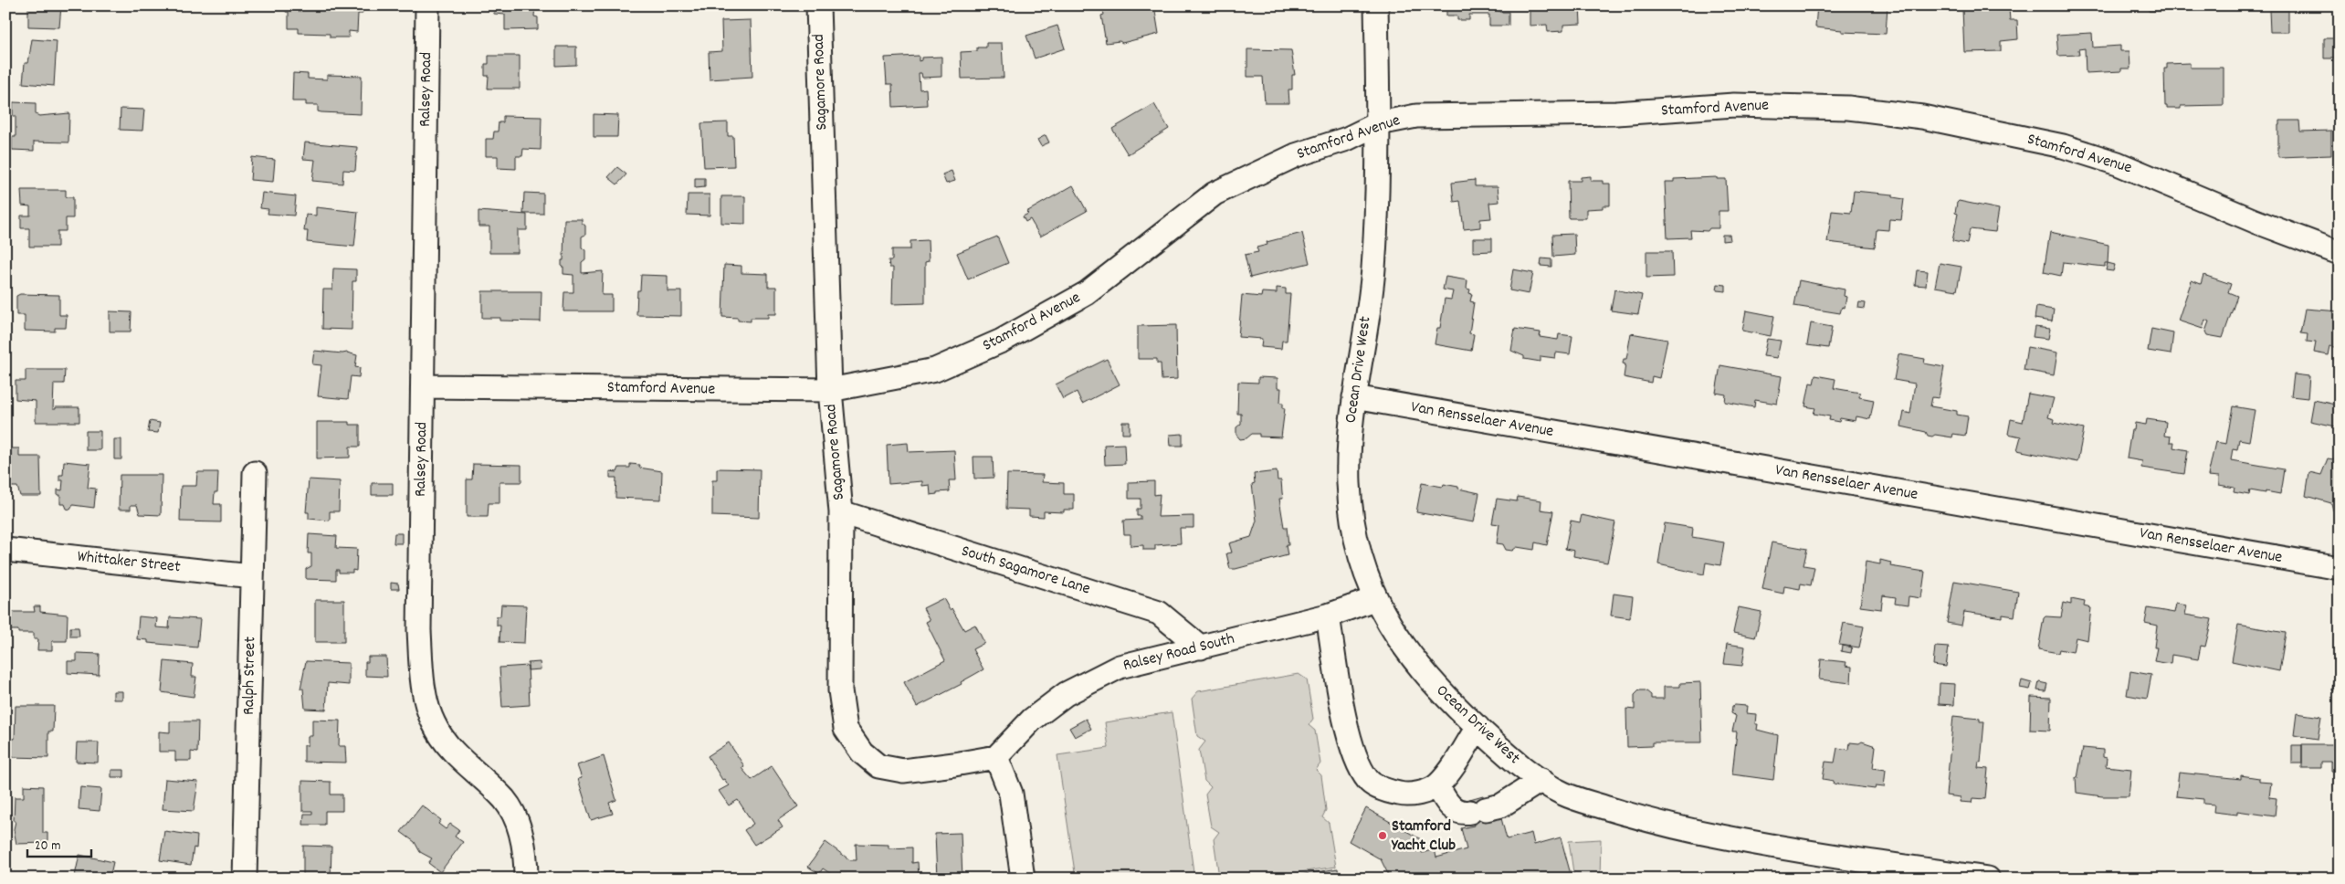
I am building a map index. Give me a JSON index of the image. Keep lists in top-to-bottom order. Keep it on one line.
{"streets":{"street":["Sagamore Road","Ralsey Road","Stamford Avenue","Ocean Drive West","Van Rensselaer Avenue","Whittaker Street","South Sagamore Lane","Ralsey Road South","Ralph Street"]},"crossings":[["Sagamore Road","Stamford Avenue"],["Sagamore Road","South Sagamore Lane"],["Sagamore Road","Ralsey Road South"],["Ralsey Road","Stamford Avenue"],["Stamford Avenue","Ocean Drive West"],["Ocean Drive West","Van Rensselaer Avenue"],["Ocean Drive West","Ralsey Road South"],["Whittaker Street","Ralph Street"],["South Sagamore Lane","Ralsey Road South"]],"places":["Stamford Yacht Club"],"scale_bar":"20 m"}
